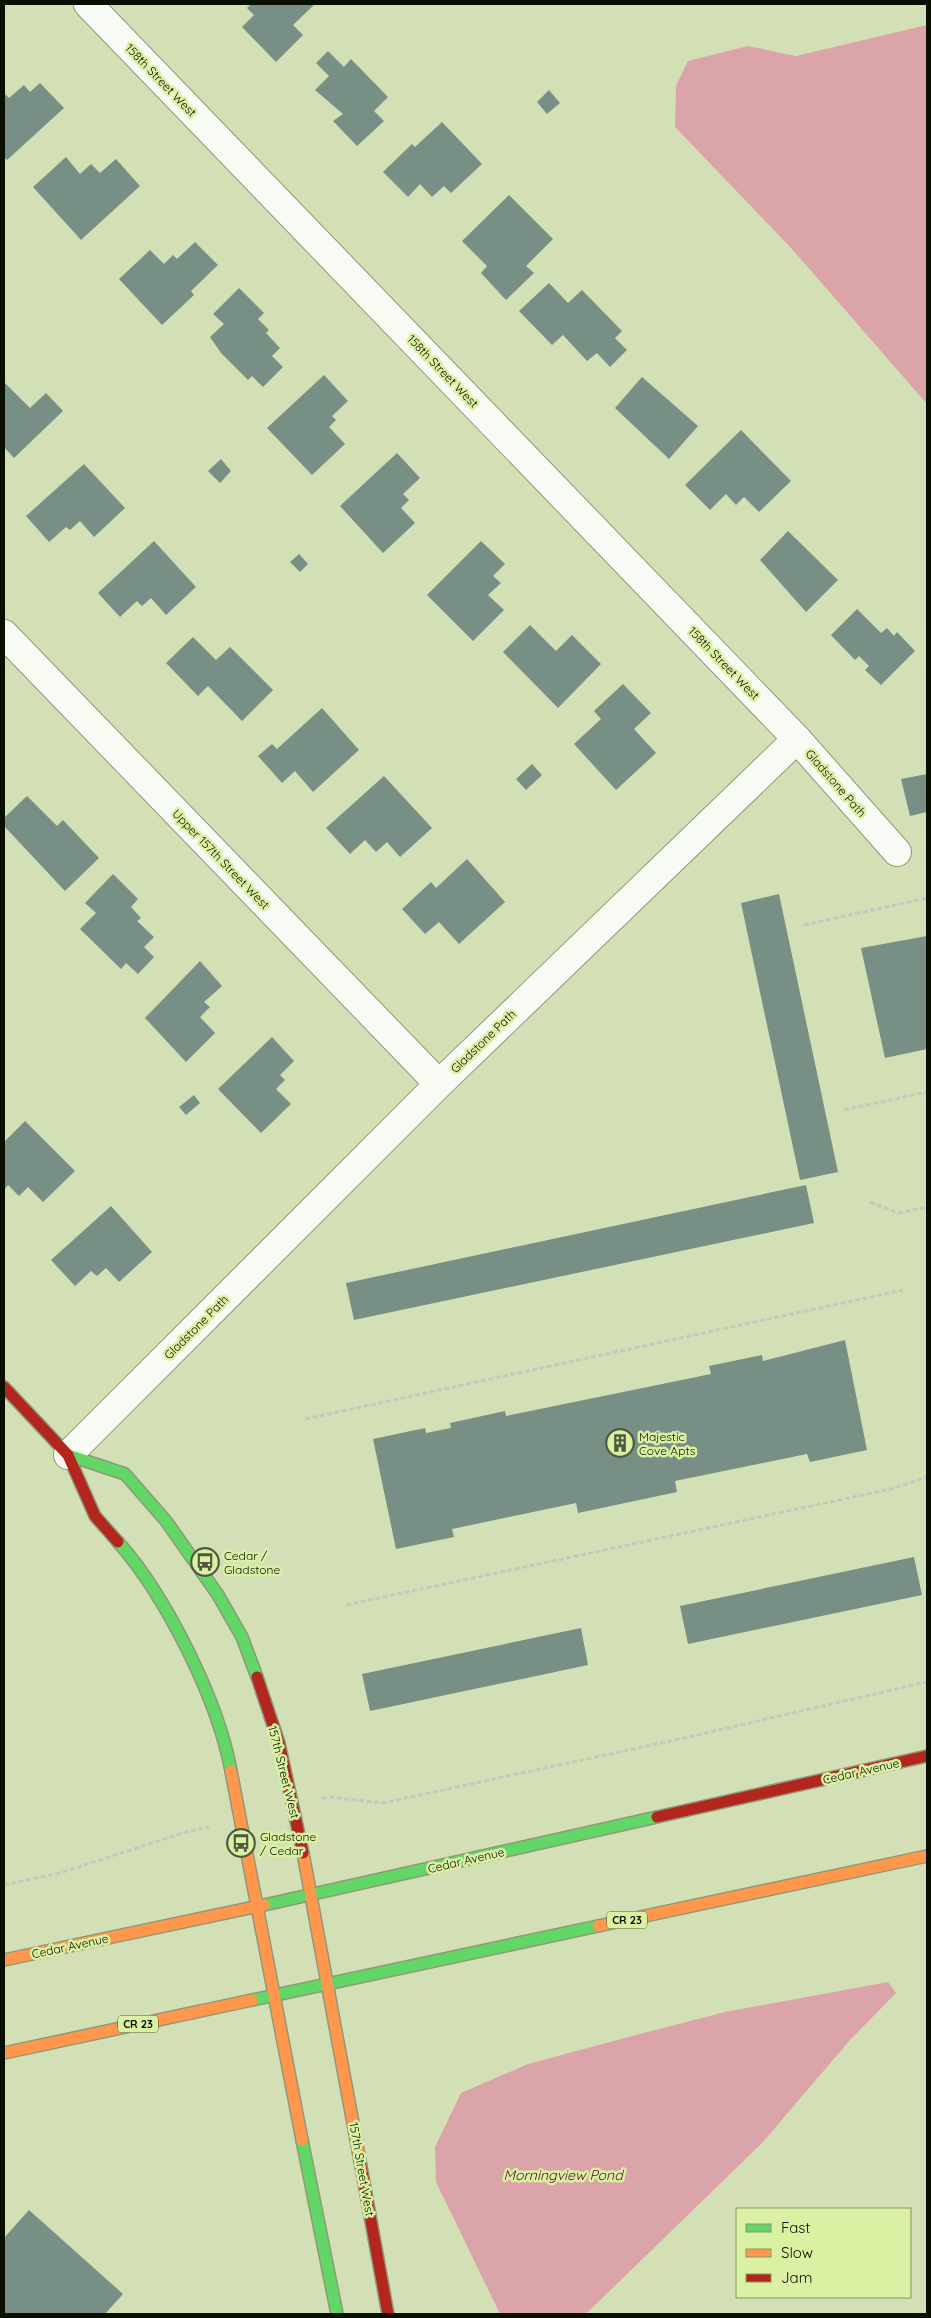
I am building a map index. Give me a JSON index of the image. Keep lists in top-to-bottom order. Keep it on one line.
{"streets":{"street":["158th Street West","Gladstone Path","Upper 157th Street West","Cedar Avenue","157th Street West","CR 23"]},"crossings":[["158th Street West","Gladstone Path"],["Gladstone Path","Upper 157th Street West"],["Gladstone Path","157th Street West"],["Cedar Avenue","157th Street West"],["157th Street West","CR 23"]],"water":["Morningview Pond"],"places":{"building":["Majestic Cove Apts"],"bus stop":["Cedar / Gladstone","Gladstone / Cedar"]},"legend":["Fast","Slow","Jam"]}
